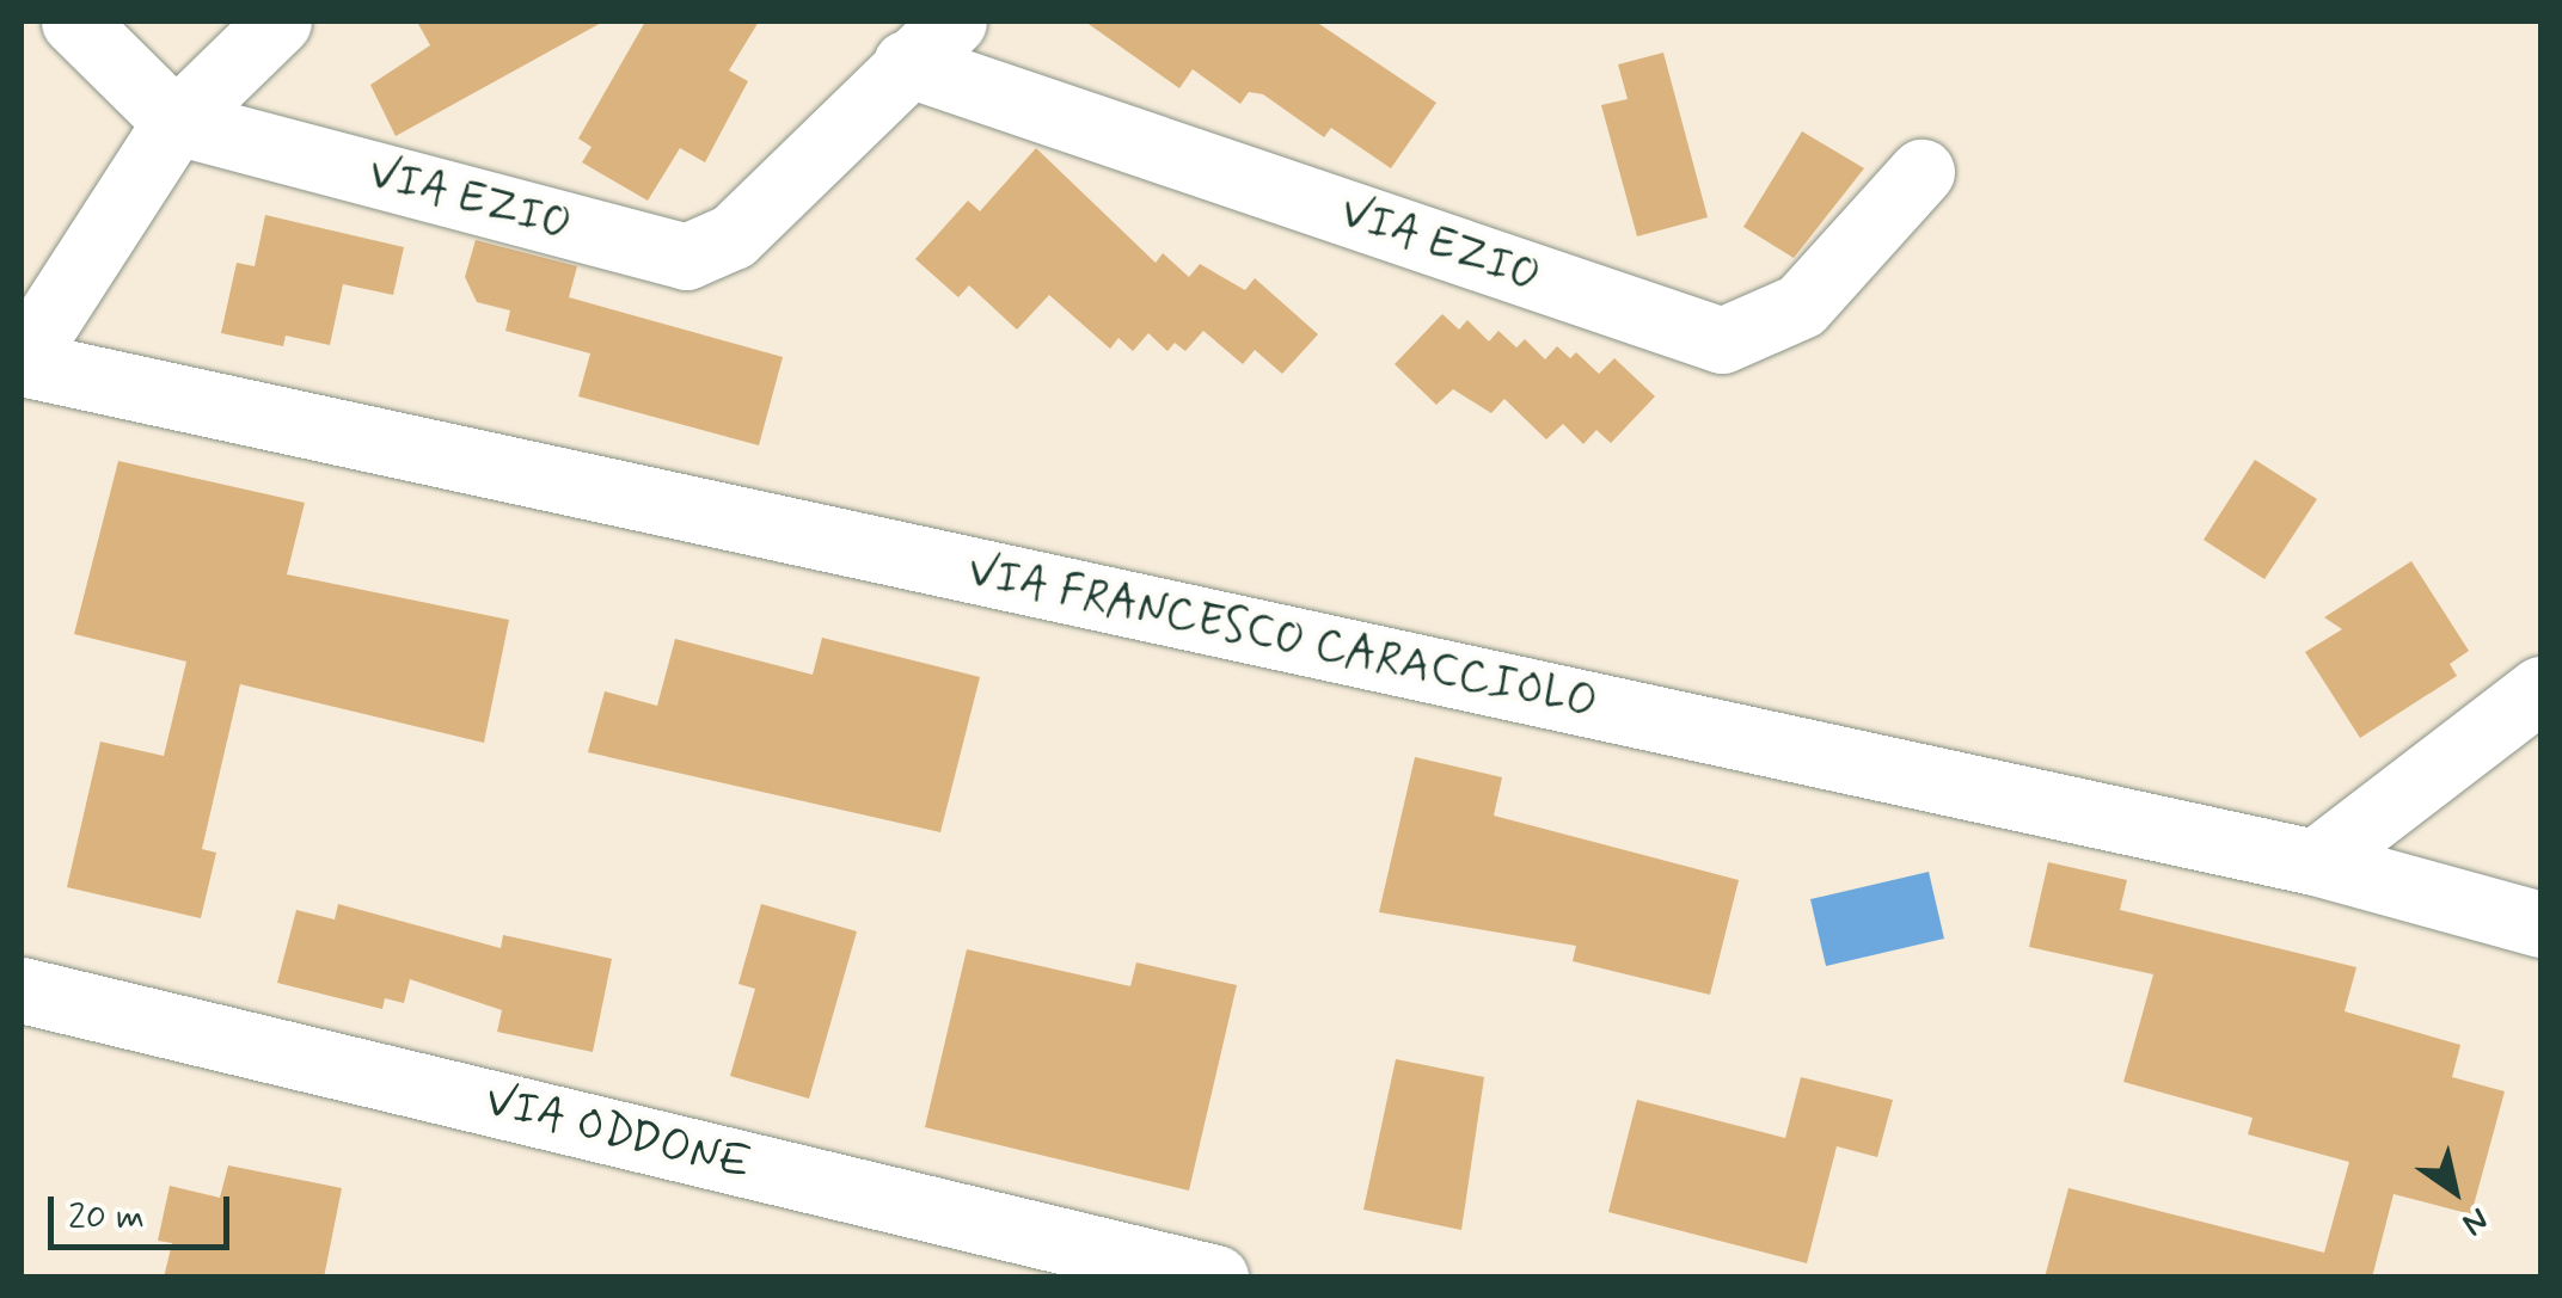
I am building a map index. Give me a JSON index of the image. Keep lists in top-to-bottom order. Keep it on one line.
{"streets":{"street":["VIA EZIO","VIA FRANCESCO CARACCIOLO","VIA ODDONE"]},"scale_bar":"20 m","north":"bottom right"}
